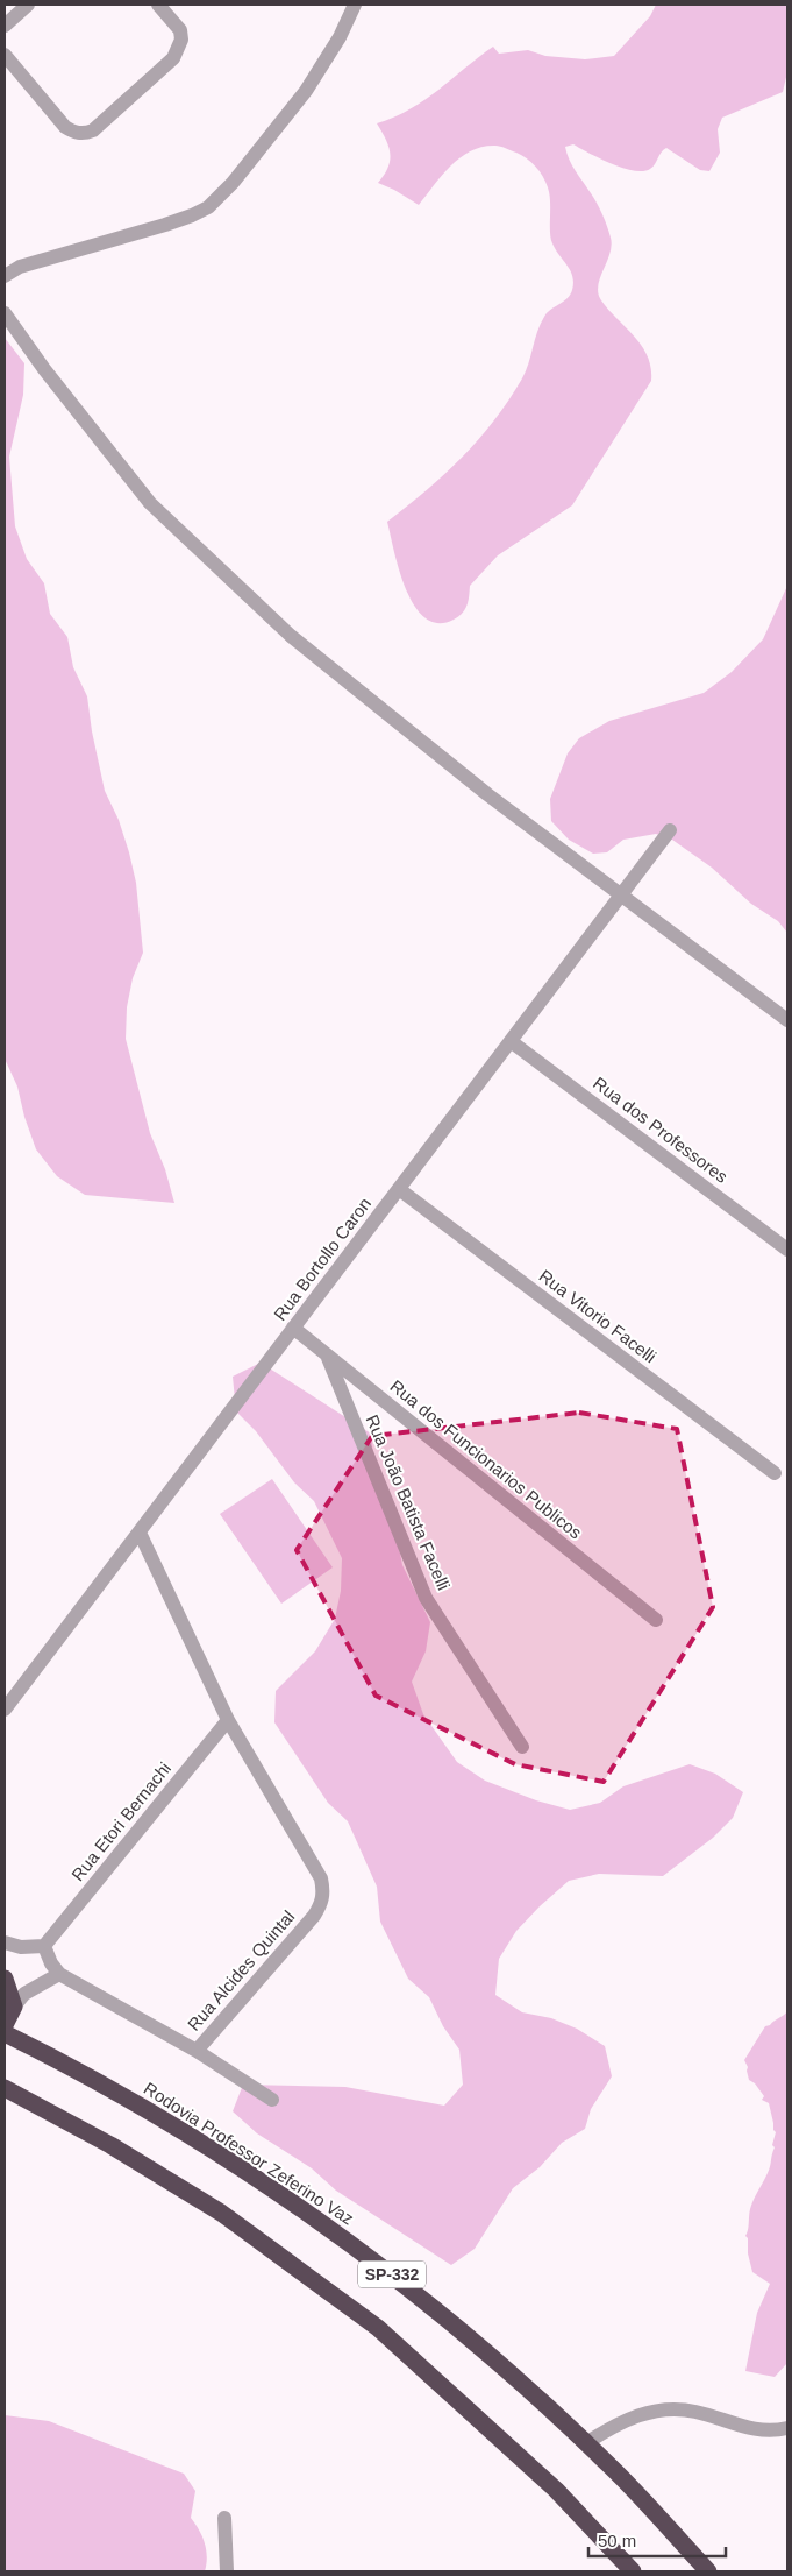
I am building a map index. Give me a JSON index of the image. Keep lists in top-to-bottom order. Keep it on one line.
{"streets":{"highway":["Rodovia Professor Zeferino Vaz","SP-332"],"street":["Rua dos Professores","Rua Bortollo Caron","Rua Vitorio Facelli","Rua dos Funcionarios Publicos","Rua João Batista Facelli","Rua Etori Bernachi","Rua Alcides Quintal"]},"crossings":[["Rua dos Professores","Rua Bortollo Caron"],["Rua Bortollo Caron","Rua Vitorio Facelli"],["Rua Bortollo Caron","Rua dos Funcionarios Publicos"],["Rua dos Funcionarios Publicos","Rua João Batista Facelli"],["Rua Etori Bernachi","Rua Alcides Quintal"]],"scale_bar":"50 m"}
